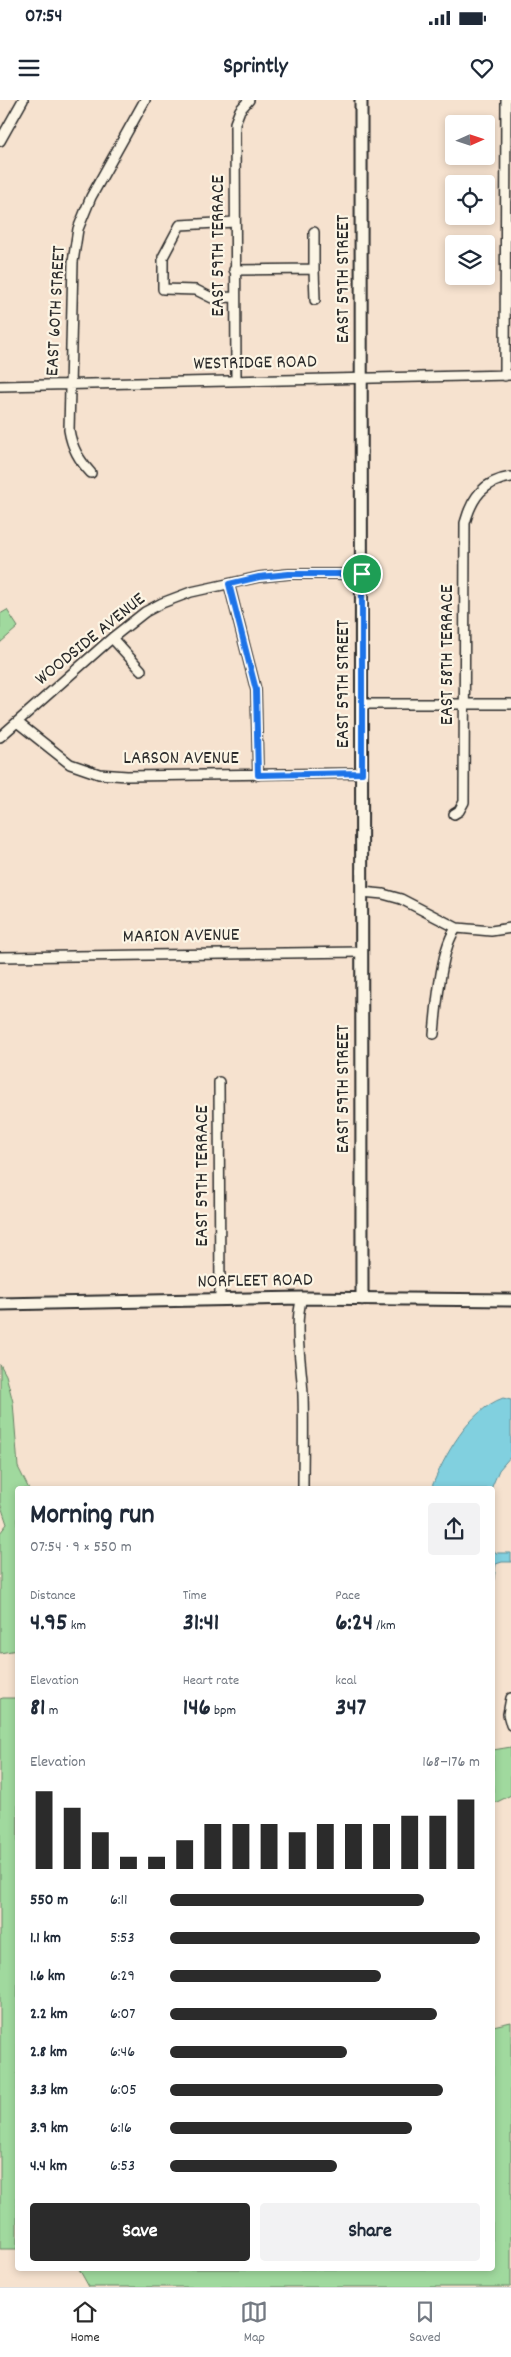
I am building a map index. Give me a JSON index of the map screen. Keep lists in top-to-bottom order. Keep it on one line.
{"streets":{"street":["EAST 59TH TERRACE","EAST 59TH STREET","EAST 60TH STREET","WESTRIDGE ROAD","WOODSIDE AVENUE","EAST 58TH TERRACE","LARSON AVENUE","MARION AVENUE","NORFLEET ROAD"]},"crossings":[["EAST 59TH TERRACE","WESTRIDGE ROAD"],["EAST 59TH TERRACE","NORFLEET ROAD"],["EAST 59TH STREET","WESTRIDGE ROAD"],["EAST 59TH STREET","WOODSIDE AVENUE"],["EAST 59TH STREET","LARSON AVENUE"],["EAST 59TH STREET","MARION AVENUE"],["EAST 59TH STREET","NORFLEET ROAD"],["EAST 60TH STREET","WESTRIDGE ROAD"],["WOODSIDE AVENUE","LARSON AVENUE"]],"north":"right","page":{"status":"07:54","header":"Sprintly","heading":["Morning run","07:54 · 9 × 550 m"],"stats":[["Distance","4.95 km"],["Time","31:41"],["Pace","6:24 /km"],["Elevation","81 m"],["Heart rate","146 bpm"],["kcal","347"]],"chart":["Elevation","168–176 m"],"list":[{"name":"550 m","note":"6:11"},{"name":"1.1 km","note":"5:53"},{"name":"1.6 km","note":"6:29"},{"name":"2.2 km","note":"6:07"},{"name":"2.8 km","note":"6:46"},{"name":"3.3 km","note":"6:05"},{"name":"3.9 km","note":"6:16"},{"name":"4.4 km","note":"6:53"}],"buttons":["Save","Share"],"tabs":["Home","Map","Saved"]}}
